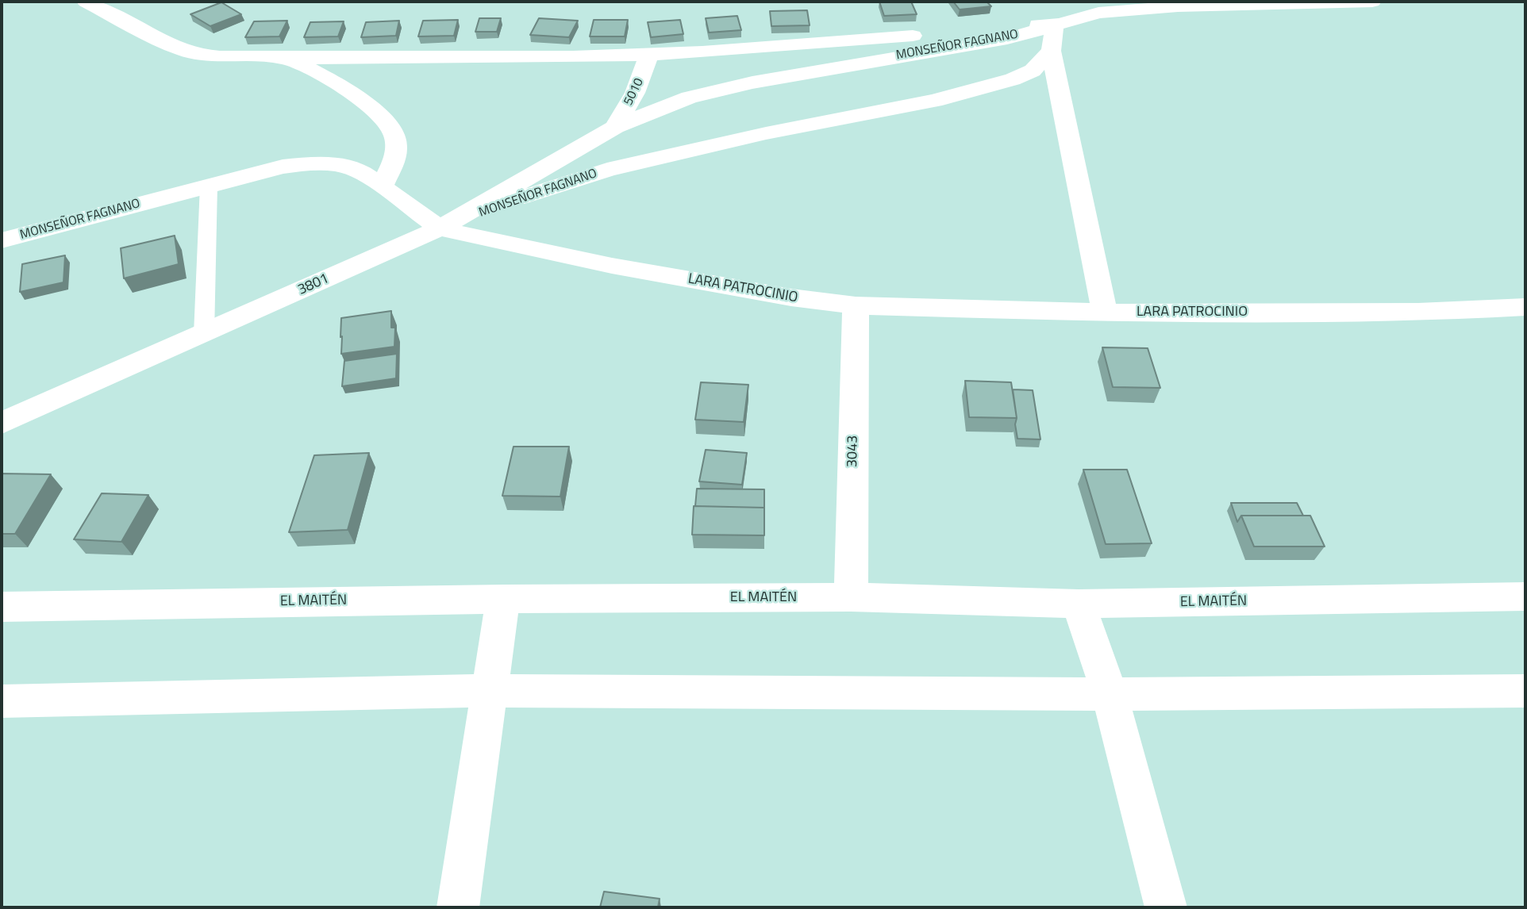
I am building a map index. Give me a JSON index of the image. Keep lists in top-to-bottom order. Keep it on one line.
{"streets":{"street":["MONSEÑOR FAGNANO","5010","3801","LARA PATROCINIO","3043","EL MAITÉN"]},"crossings":[["MONSEÑOR FAGNANO","5010"],["MONSEÑOR FAGNANO","3801"],["MONSEÑOR FAGNANO","LARA PATROCINIO"],["5010","3801"],["3801","LARA PATROCINIO"],["LARA PATROCINIO","3043"],["3043","EL MAITÉN"]]}
